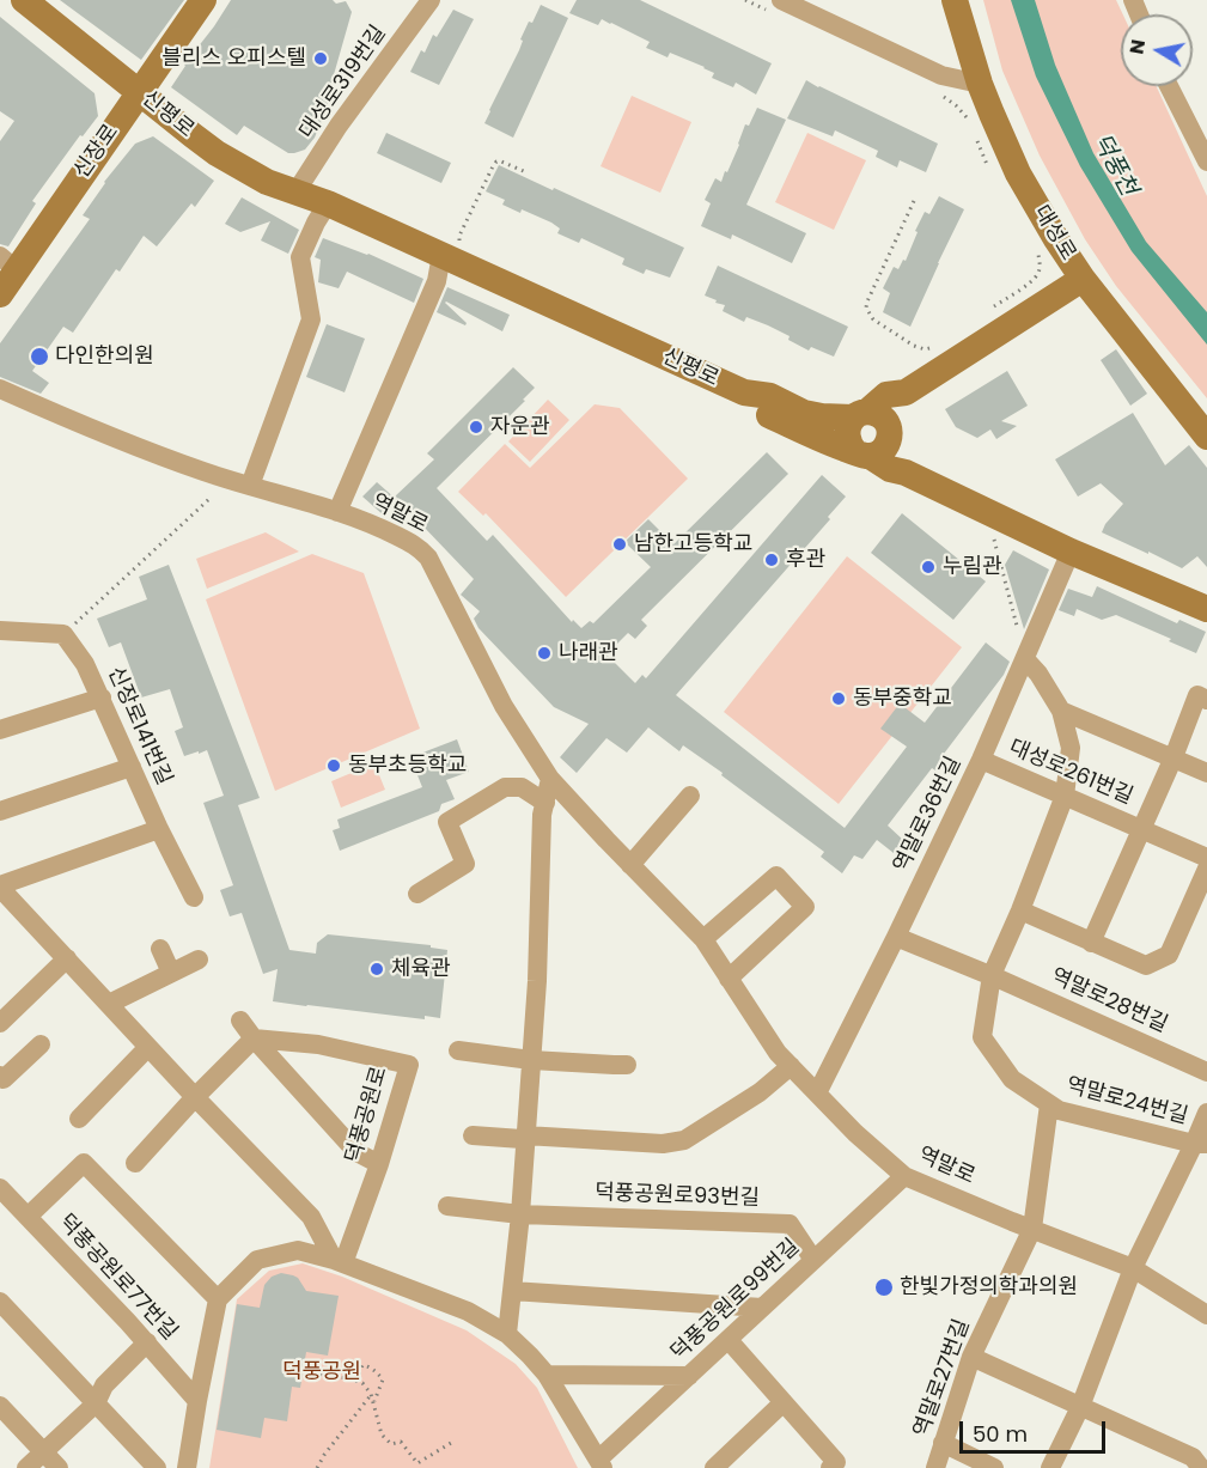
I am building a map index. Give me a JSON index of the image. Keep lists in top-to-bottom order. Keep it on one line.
{"streets":{"street":["대성로319번길","신평로","신장로","대성로","역말로","신장로141번길","대성로261번길","역말로36번길","역말로28번길","역말로24번길","덕풍공원로","덕풍공원로93번길","덕풍공원로77번길","덕풍공원로99번길","역말로27번길"]},"crossings":[["대성로319번길","신평로"],["신평로","신장로"],["신평로","역말로36번길"],["역말로","역말로36번길"],["역말로","역말로24번길"],["역말로","덕풍공원로99번길"],["역말로","역말로27번길"],["대성로261번길","역말로36번길"],["역말로36번길","역말로28번길"],["덕풍공원로93번길","덕풍공원로99번길"]],"water":["덕풍천"],"parks":["덕풍공원"],"places":["블리스 오피스텔","다인한의원","자운관","남한고등학교","후관","누림관","나래관","동부중학교","동부초등학교","체육관","한빛가정의학과의원"],"scale_bar":"50 m","north":"left"}
